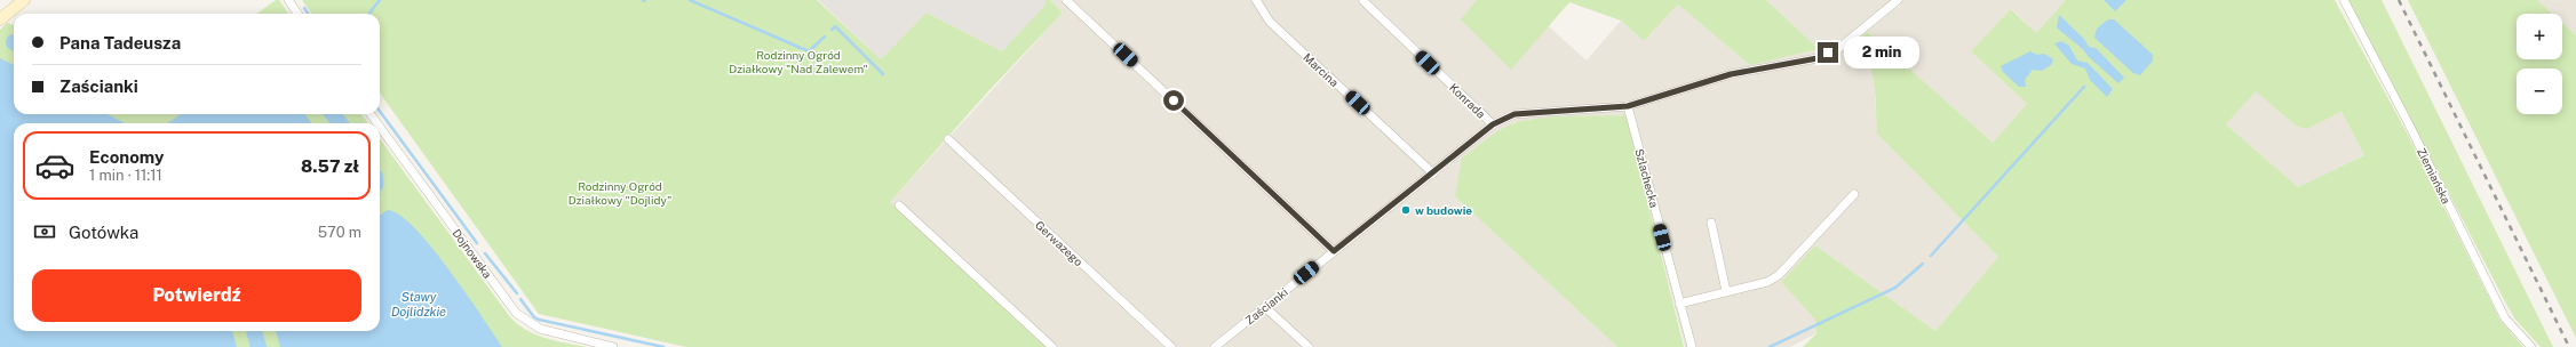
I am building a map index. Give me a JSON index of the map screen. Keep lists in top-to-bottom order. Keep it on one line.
{"streets":{"street":["Marcina","Konrada","Ziemiańska","Szlachecka","Gerwazego","Dojnowska","Zaścianki"]},"crossings":[["Marcina","Zaścianki"],["Konrada","Zaścianki"],["Szlachecka","Zaścianki"]],"water":["Stawy Dojlidzkie"],"parks":["Rodzinny Ogród Działkowy \"Nad Zalewem\"","Rodzinny Ogród Działkowy \"Dojlidy\""],"places":["w budowie"],"page":{"map_buttons":["+","−"],"banner":["Pana Tadeusza","Zaścianki"],"bubble":"2 min","list":[{"name":"Economy","note":"1 min · 11:11","value":"8.57 zł"}],"pay":["Gotówka","570 m"],"buttons":"Potwierdź"}}
